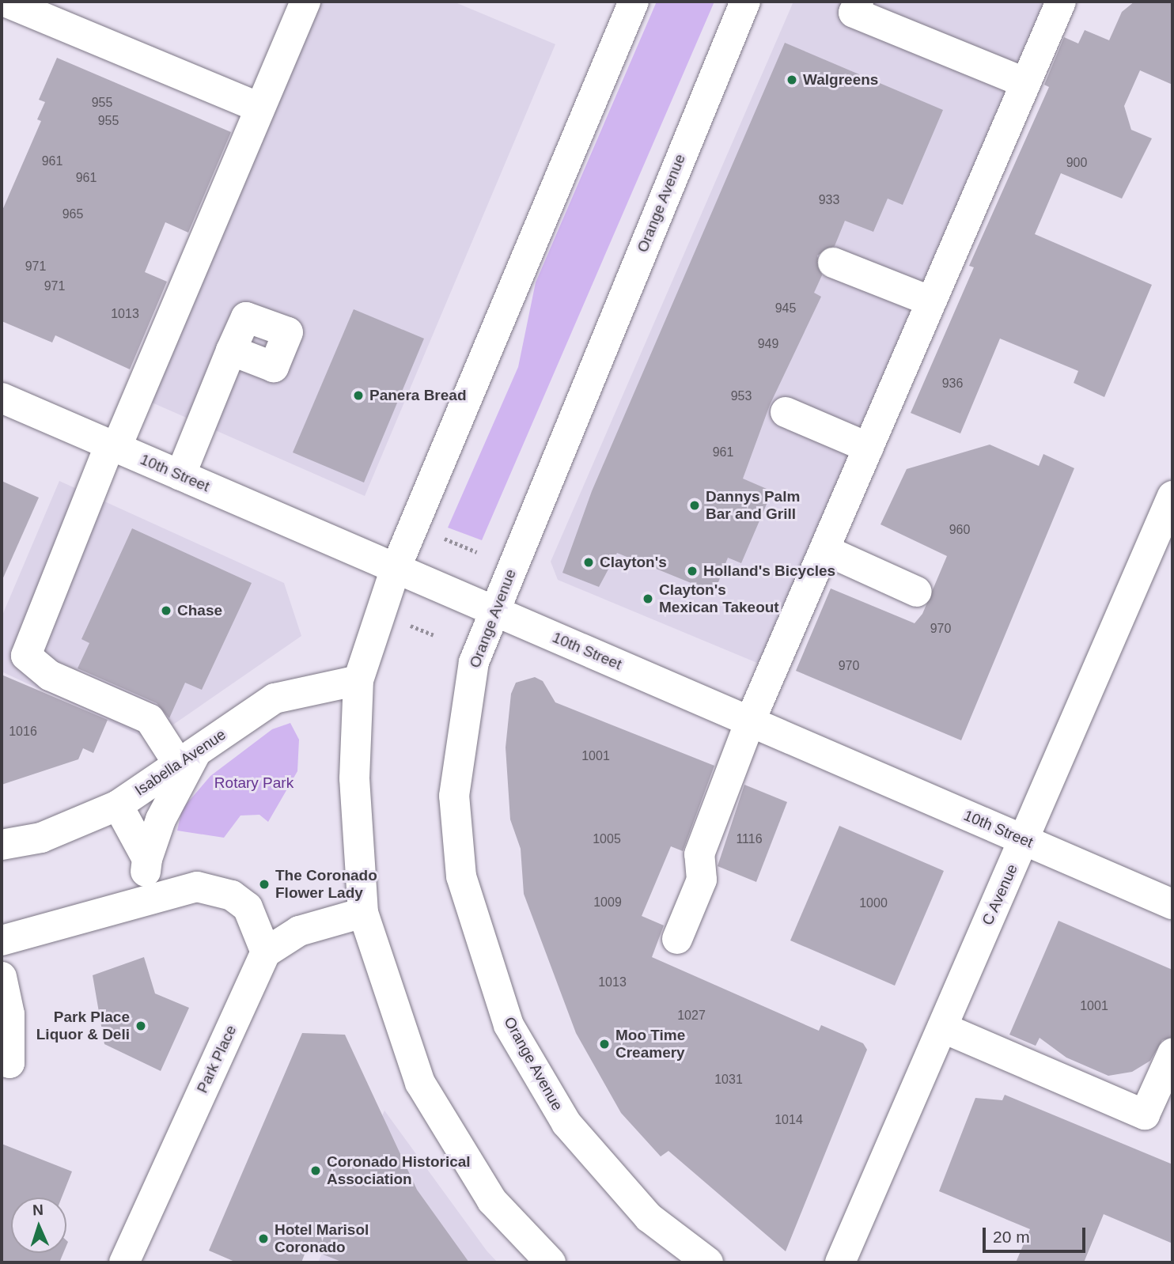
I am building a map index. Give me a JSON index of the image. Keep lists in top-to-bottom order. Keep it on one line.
{"streets":{"main road":["Orange Avenue","10th Street","Isabella Avenue","C Avenue","Park Place"]},"crossings":[["Orange Avenue","10th Street"],["10th Street","C Avenue"]],"parks":["Rotary Park"],"places":["Walgreens","Panera Bread","Dannys Palm Bar and Grill","Clayton's","Holland's Bicycles","Clayton's Mexican Takeout","Chase","The Coronado Flower Lady","Park Place Liquor & Deli","Moo Time Creamery","Coronado Historical Association","Hotel Marisol Coronado"],"house_numbers":["955","955","961","900","961","933","965","971","971","945","1013","949","936","953","961","960","970","970","1016","1001","1005","1116","1009","1000","1013","1001","1027","1031","1014"],"scale_bar":"20 m","north":"top"}
